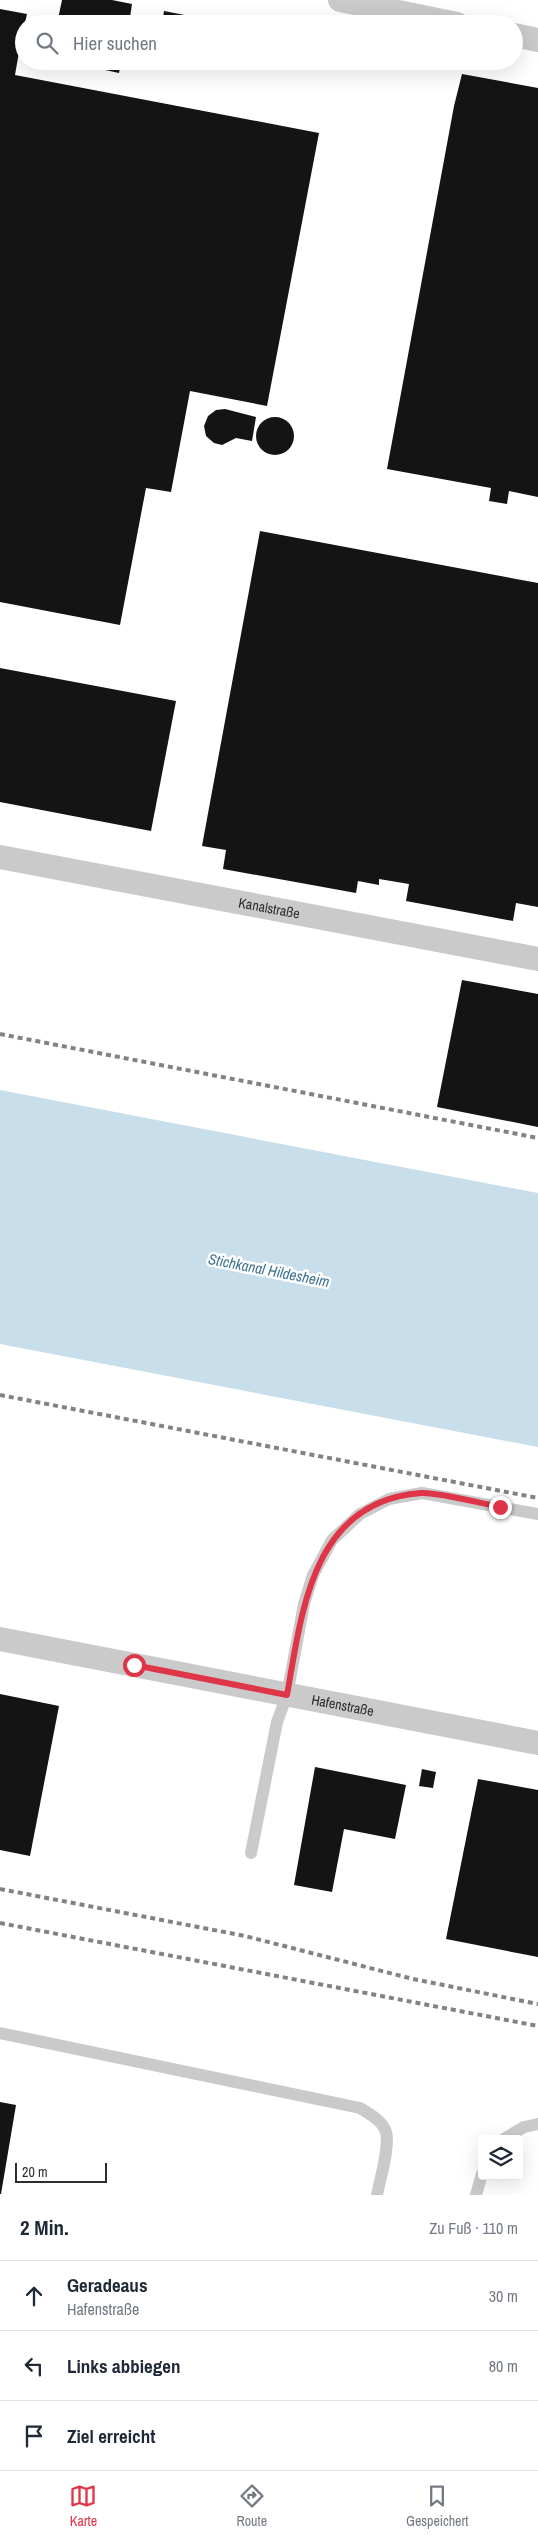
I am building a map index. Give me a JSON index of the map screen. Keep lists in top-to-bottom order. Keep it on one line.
{"streets":{"street":["Kanalstraße","Hafenstraße"]},"water":["Stichkanal Hildesheim"],"scale_bar":"20 m","page":{"search":"Hier suchen","scale":"20 m","heading":["2 Min.","Zu Fuß · 110 m"],"list":[["Geradeaus","Hafenstraße","30 m"],["Links abbiegen","80 m"],"Ziel erreicht"],"nav":["Karte","Route","Gespeichert"]}}
